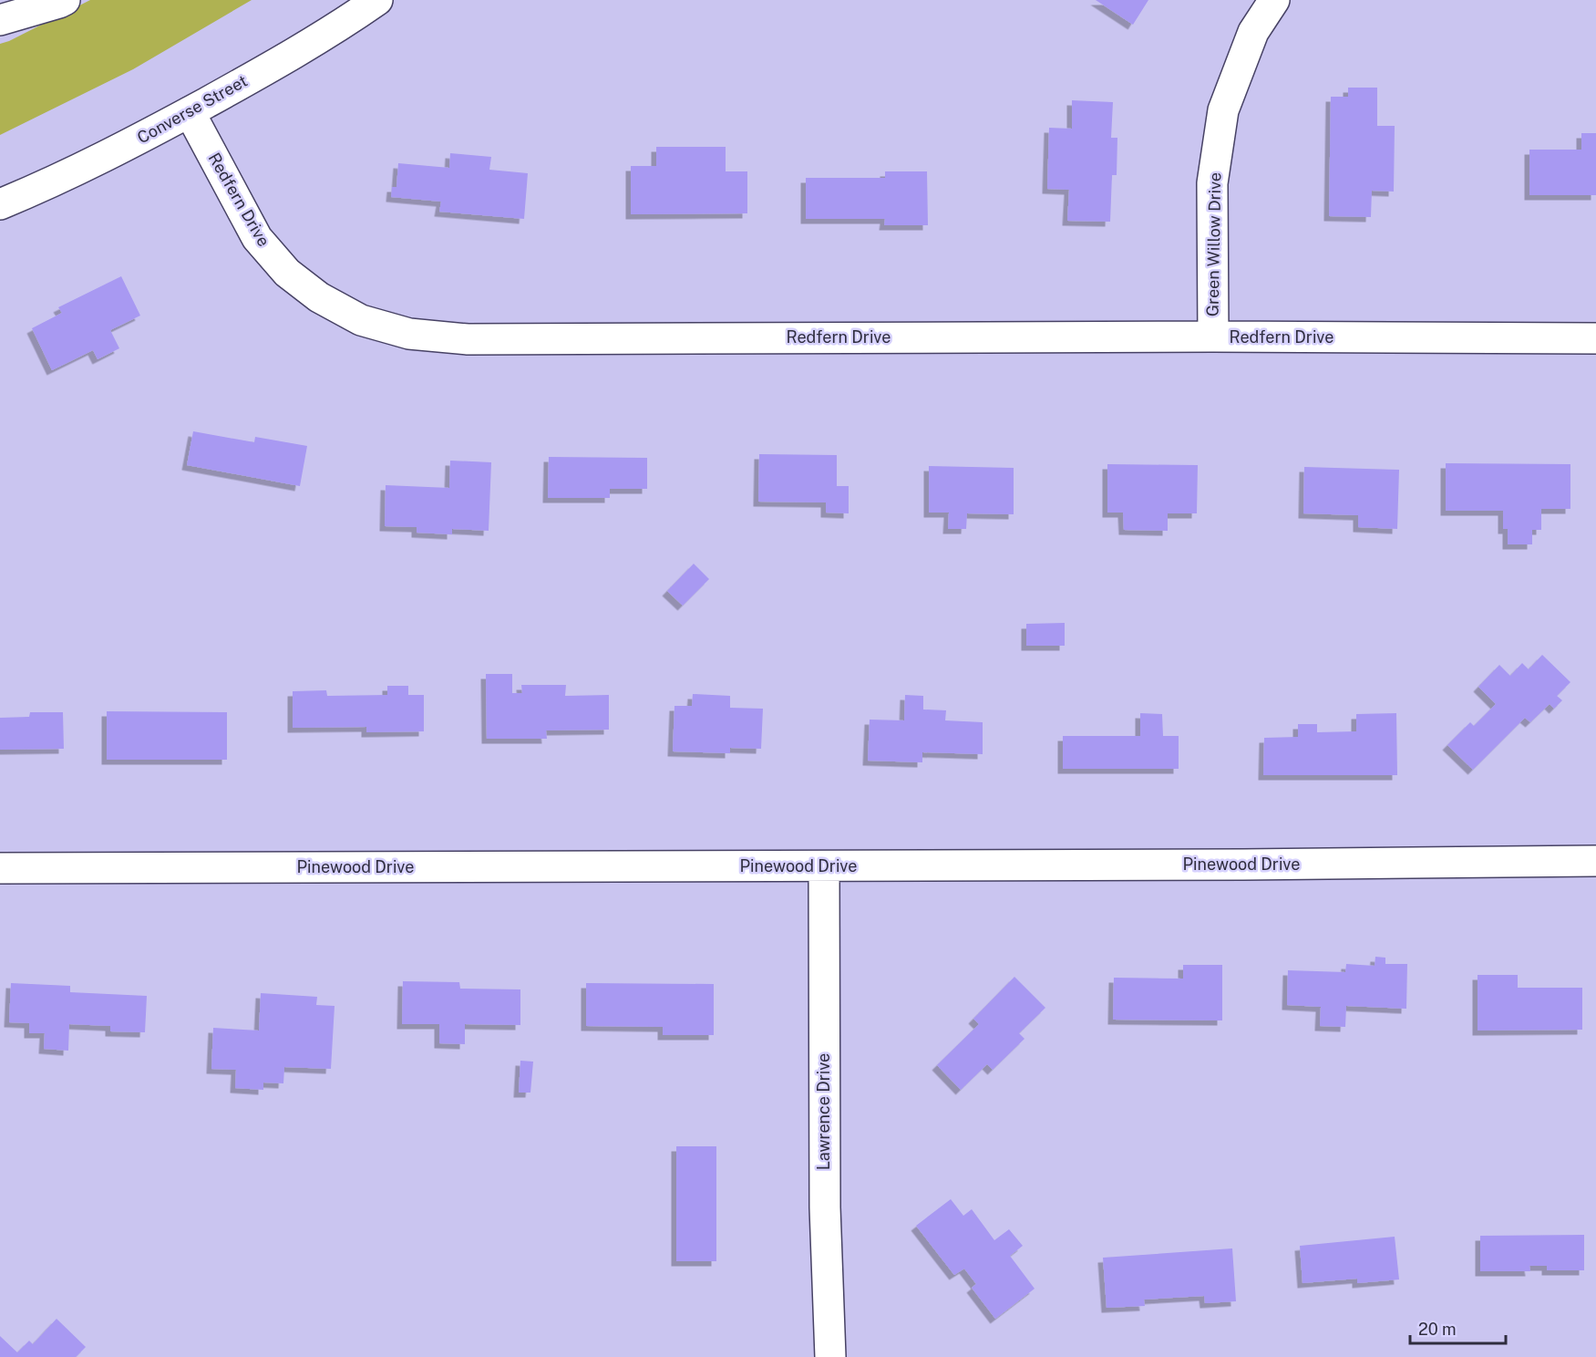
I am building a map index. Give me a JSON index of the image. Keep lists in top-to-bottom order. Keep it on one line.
{"streets":{"street":["Converse Street","Redfern Drive","Green Willow Drive","Pinewood Drive","Lawrence Drive"]},"crossings":[["Converse Street","Redfern Drive"],["Redfern Drive","Green Willow Drive"],["Pinewood Drive","Lawrence Drive"]],"scale_bar":"20 m"}
